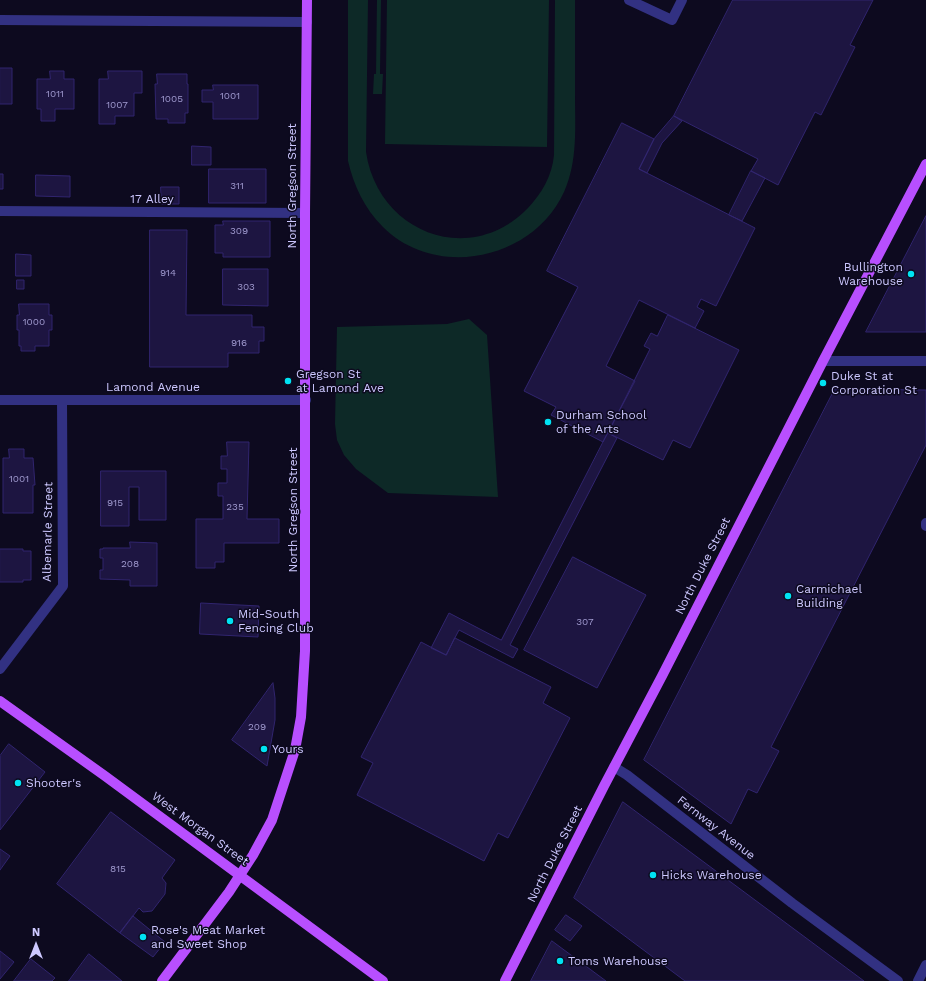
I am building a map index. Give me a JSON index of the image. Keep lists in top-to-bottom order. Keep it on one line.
{"streets":{"main road":["North Gregson Street","North Duke Street","West Morgan Street"],"street":["17 Alley","Lamond Avenue","Albemarle Street","Fernway Avenue"]},"crossings":[["North Gregson Street","17 Alley"],["North Gregson Street","Lamond Avenue"],["North Gregson Street","West Morgan Street"],["Lamond Avenue","Albemarle Street"],["North Duke Street","Fernway Avenue"]],"places":["Bullington Warehouse","Gregson St at Lamond Ave","Duke St at Corporation St","Durham School of the Arts","Carmichael Building","Mid-South Fencing Club","Yours","Shooter's","Hicks Warehouse","Rose's Meat Market and Sweet Shop","Toms Warehouse"],"house_numbers":["1011","1001","1005","1007","311","309","914","303","1000","916","1001","915","235","208","307","209","815"],"north":"top"}
